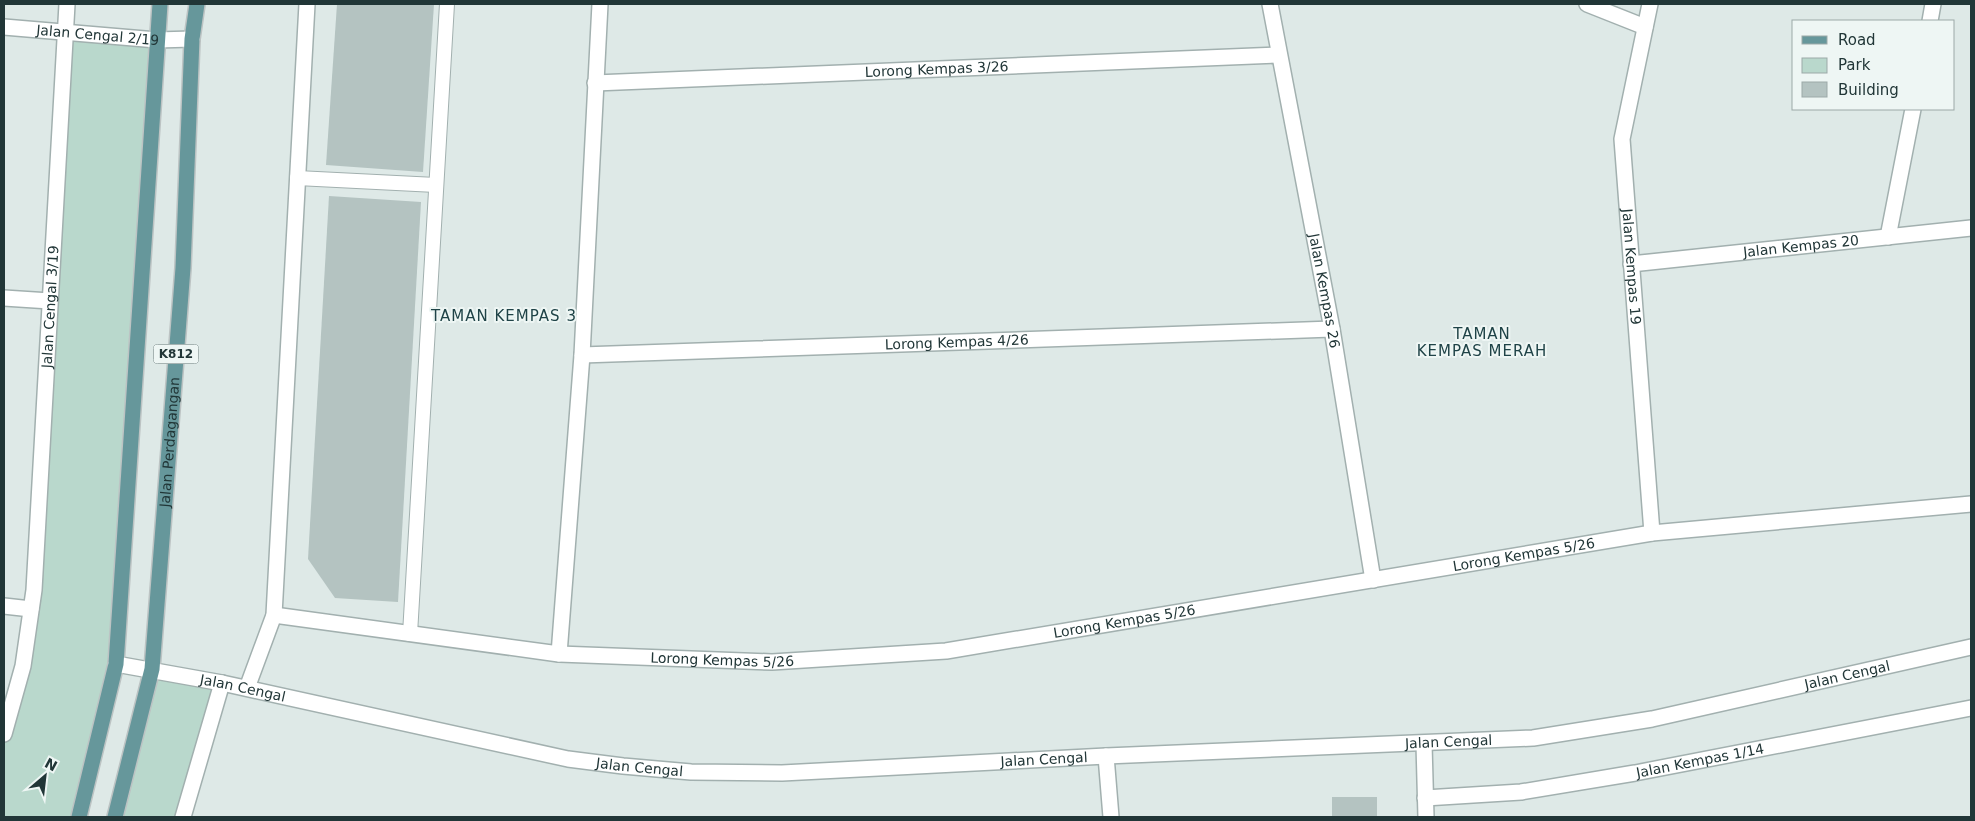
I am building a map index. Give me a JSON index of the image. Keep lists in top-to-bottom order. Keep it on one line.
{"streets":{"main road":["K812","Jalan Perdagangan"],"street":["Jalan Cengal 2/19","Lorong Kempas 3/26","Jalan Kempas 20","Jalan Kempas 19","Jalan Kempas 26","Jalan Cengal 3/19","Lorong Kempas 4/26","Lorong Kempas 5/26","Jalan Cengal","Jalan Kempas 1/14"]},"crossings":[["Jalan Cengal 2/19","Jalan Cengal 3/19"],["Jalan Cengal 2/19","K812"],["Jalan Cengal 2/19","Jalan Perdagangan"],["Lorong Kempas 3/26","Jalan Kempas 26"],["Jalan Kempas 20","Jalan Kempas 19"],["Jalan Kempas 19","Lorong Kempas 5/26"],["Jalan Kempas 26","Lorong Kempas 4/26"],["Jalan Kempas 26","Lorong Kempas 5/26"],["K812","Jalan Cengal"],["Jalan Perdagangan","Jalan Cengal"]],"districts":["TAMAN KEMPAS 3","TAMAN KEMPAS MERAH"],"legend":["Road","Park","Building"],"north":"top right"}
